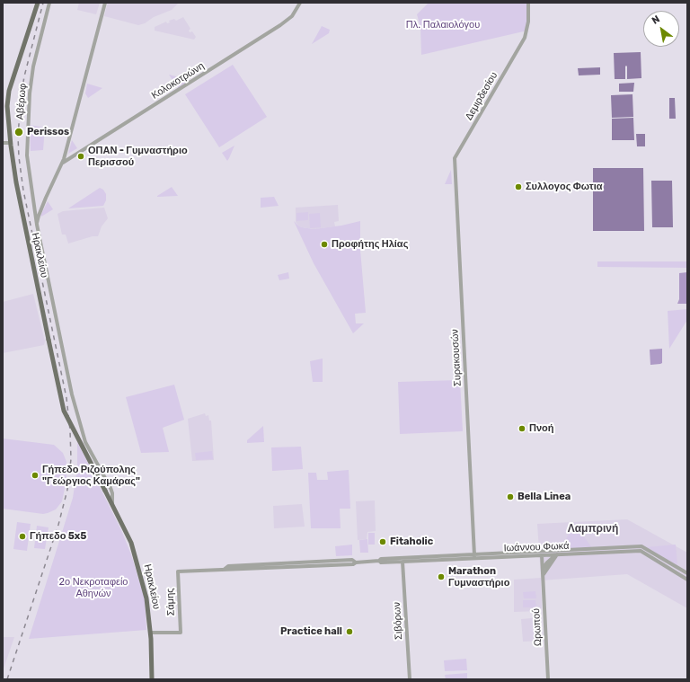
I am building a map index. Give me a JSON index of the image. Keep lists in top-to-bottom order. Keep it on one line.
{"streets":{"main road":["Ηρακλείου"],"street":["Κολοκοτρώνη","Δεμιρδεσίου","Αβέρωφ","Συρακουσών","Ιωάννου Φωκά","Σάμης","Σιβόρων","Ωρωπού"]},"crossings":[["Δεμιρδεσίου","Συρακουσών"],["Αβέρωφ","Ηρακλείου"],["Ηρακλείου","Σάμης"],["Συρακουσών","Ιωάννου Φωκά"],["Ιωάννου Φωκά","Σάμης"],["Ιωάννου Φωκά","Σιβόρων"],["Ιωάννου Φωκά","Ωρωπού"]],"districts":["Λαμπρινή"],"parks":["Πλ. Παλαιολόγου","2ο Νεκροταφείο Αθηνών"],"places":["Perissos","ΟΠΑΝ - Γυμναστήριο Περισσού","Συλλογος Φωτια","Προφήτης Ηλίας","Πνοή","Γήπεδο Ριζούπολης \"Γεώργιος Καμάρας\"","Bella Linea","Γήπεδο 5x5","Fitaholic","Marathon Γυμναστήριο","Practice hall"],"north":"top left"}
